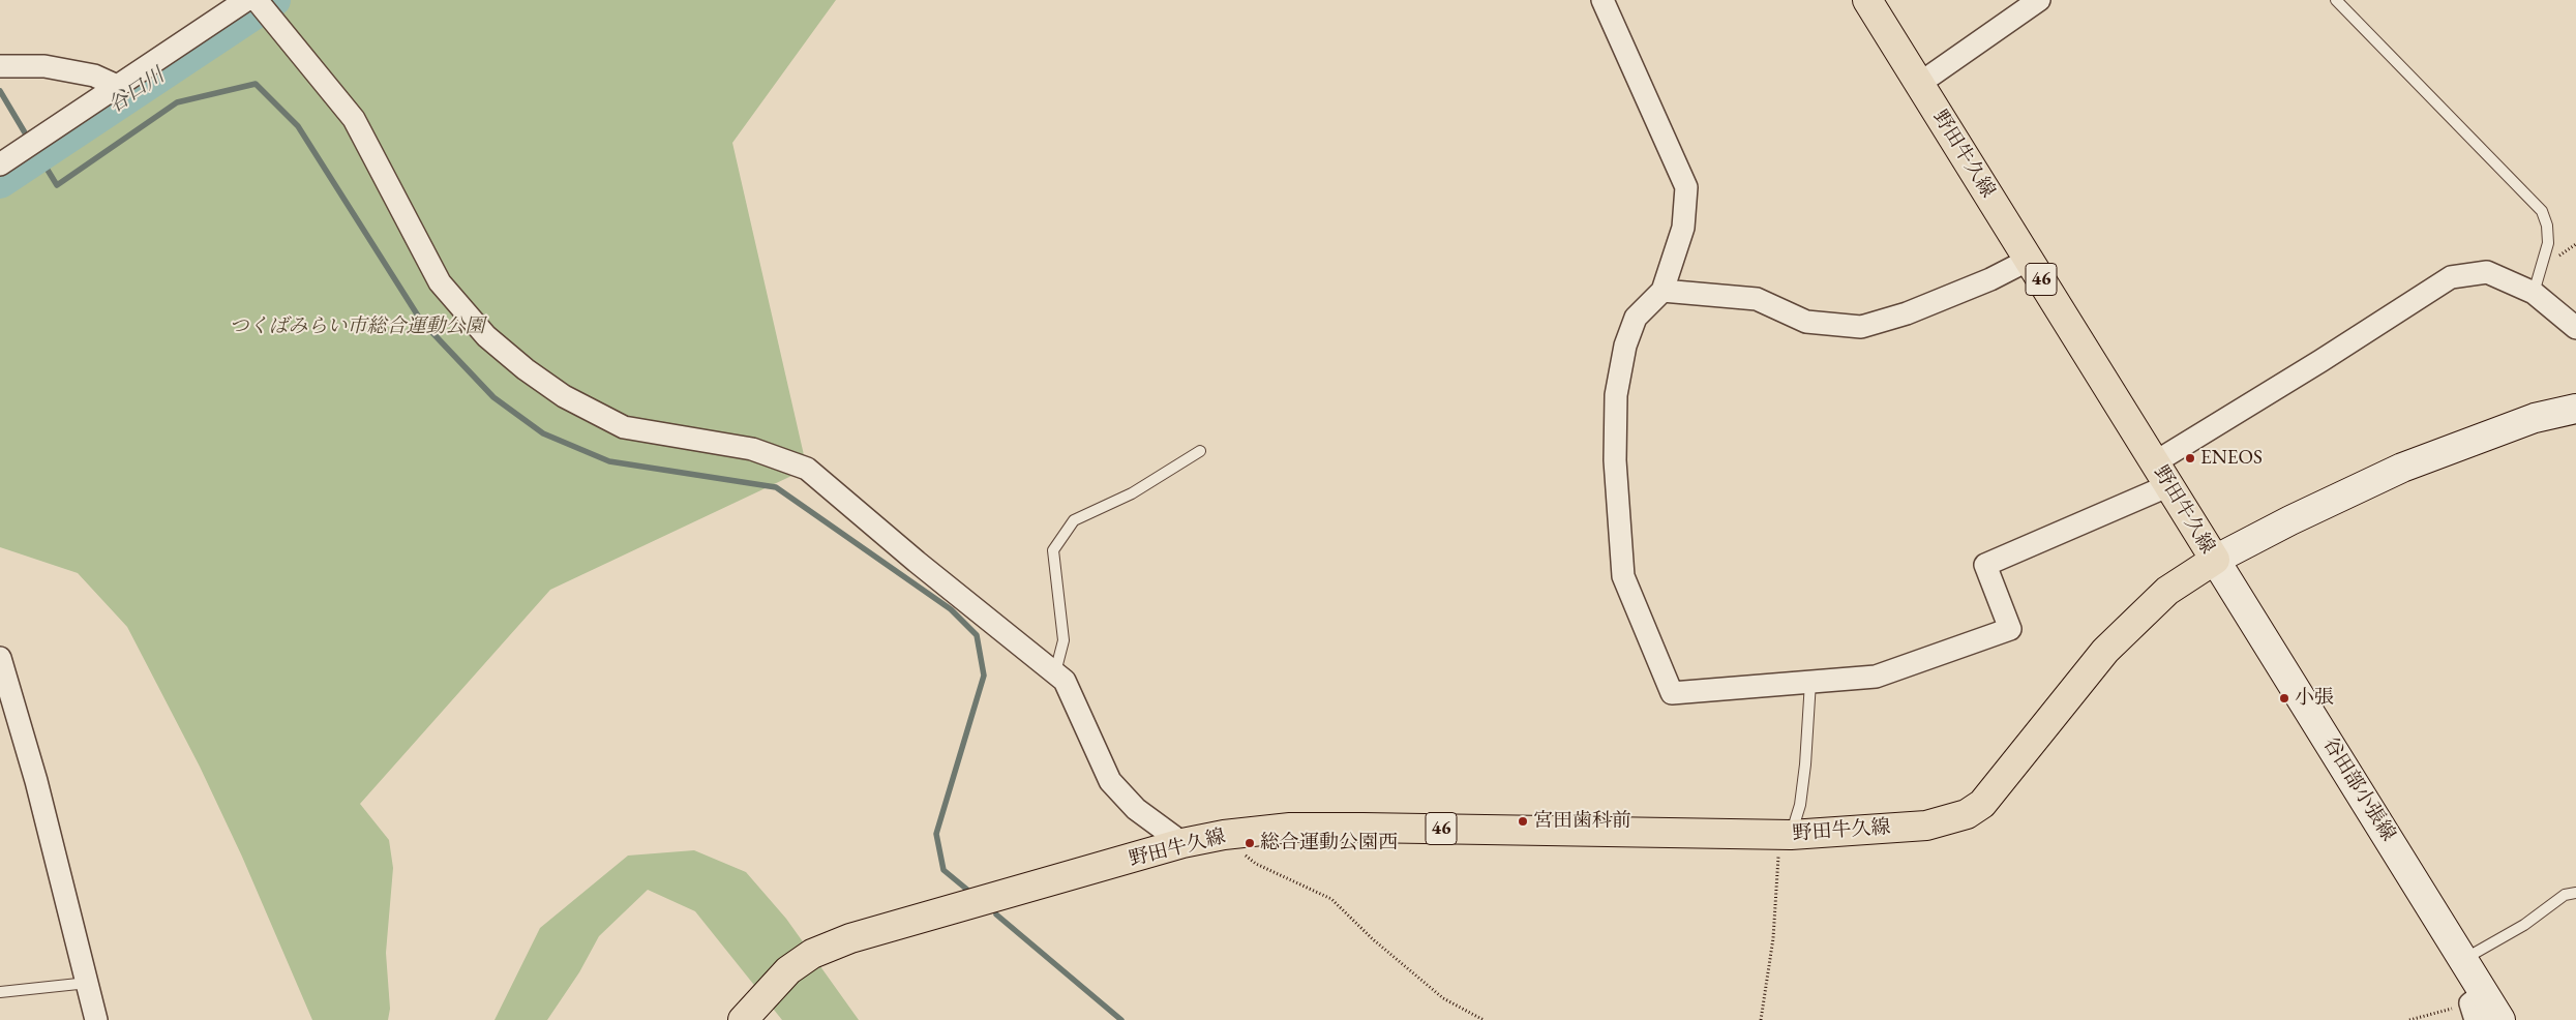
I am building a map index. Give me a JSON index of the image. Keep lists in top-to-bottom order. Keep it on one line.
{"streets":{"main road":["野田牛久線","46","谷田部小張線"]},"crossings":[["野田牛久線","谷田部小張線"]],"water":["谷口川"],"parks":["つくばみらい市総合運動公園"],"places":["ENEOS","小張","宮田歯科前","総合運動公園西"]}
